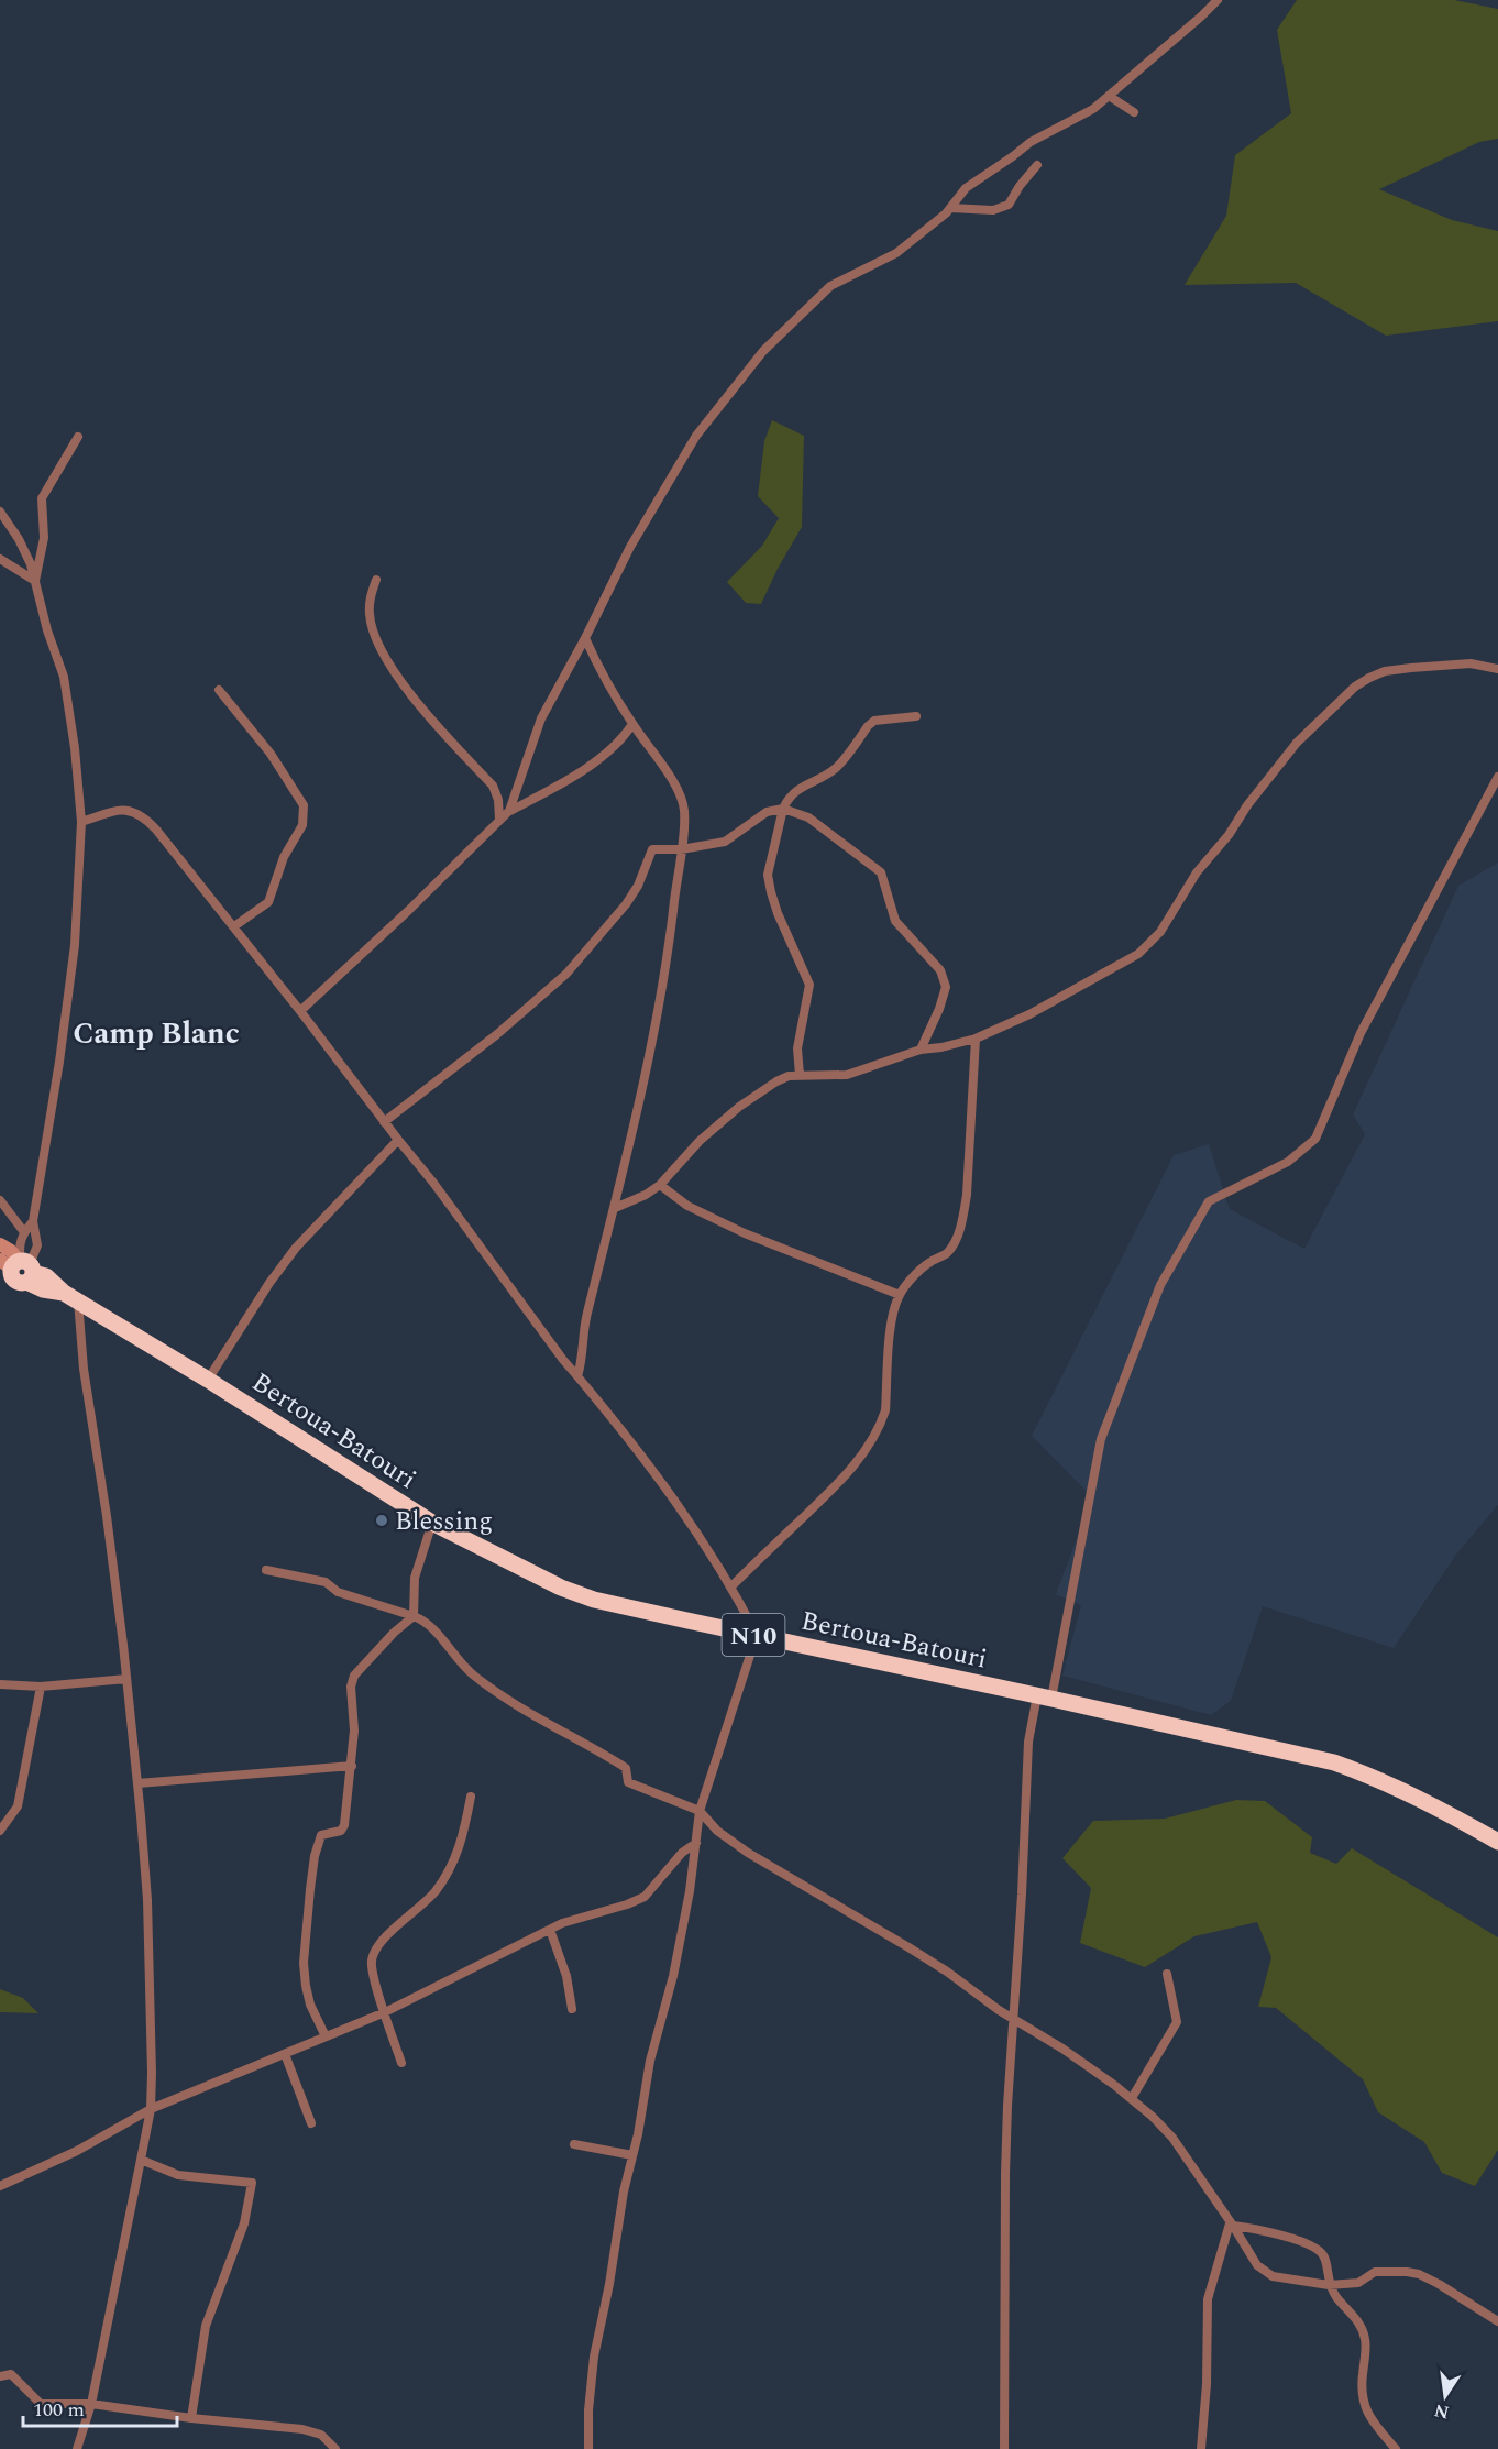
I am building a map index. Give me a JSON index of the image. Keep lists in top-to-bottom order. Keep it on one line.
{"streets":{"highway":["Bertoua-Batouri","N10"]},"districts":["Camp Blanc"],"places":["Blessing"],"scale_bar":"100 m","north":"bottom"}
